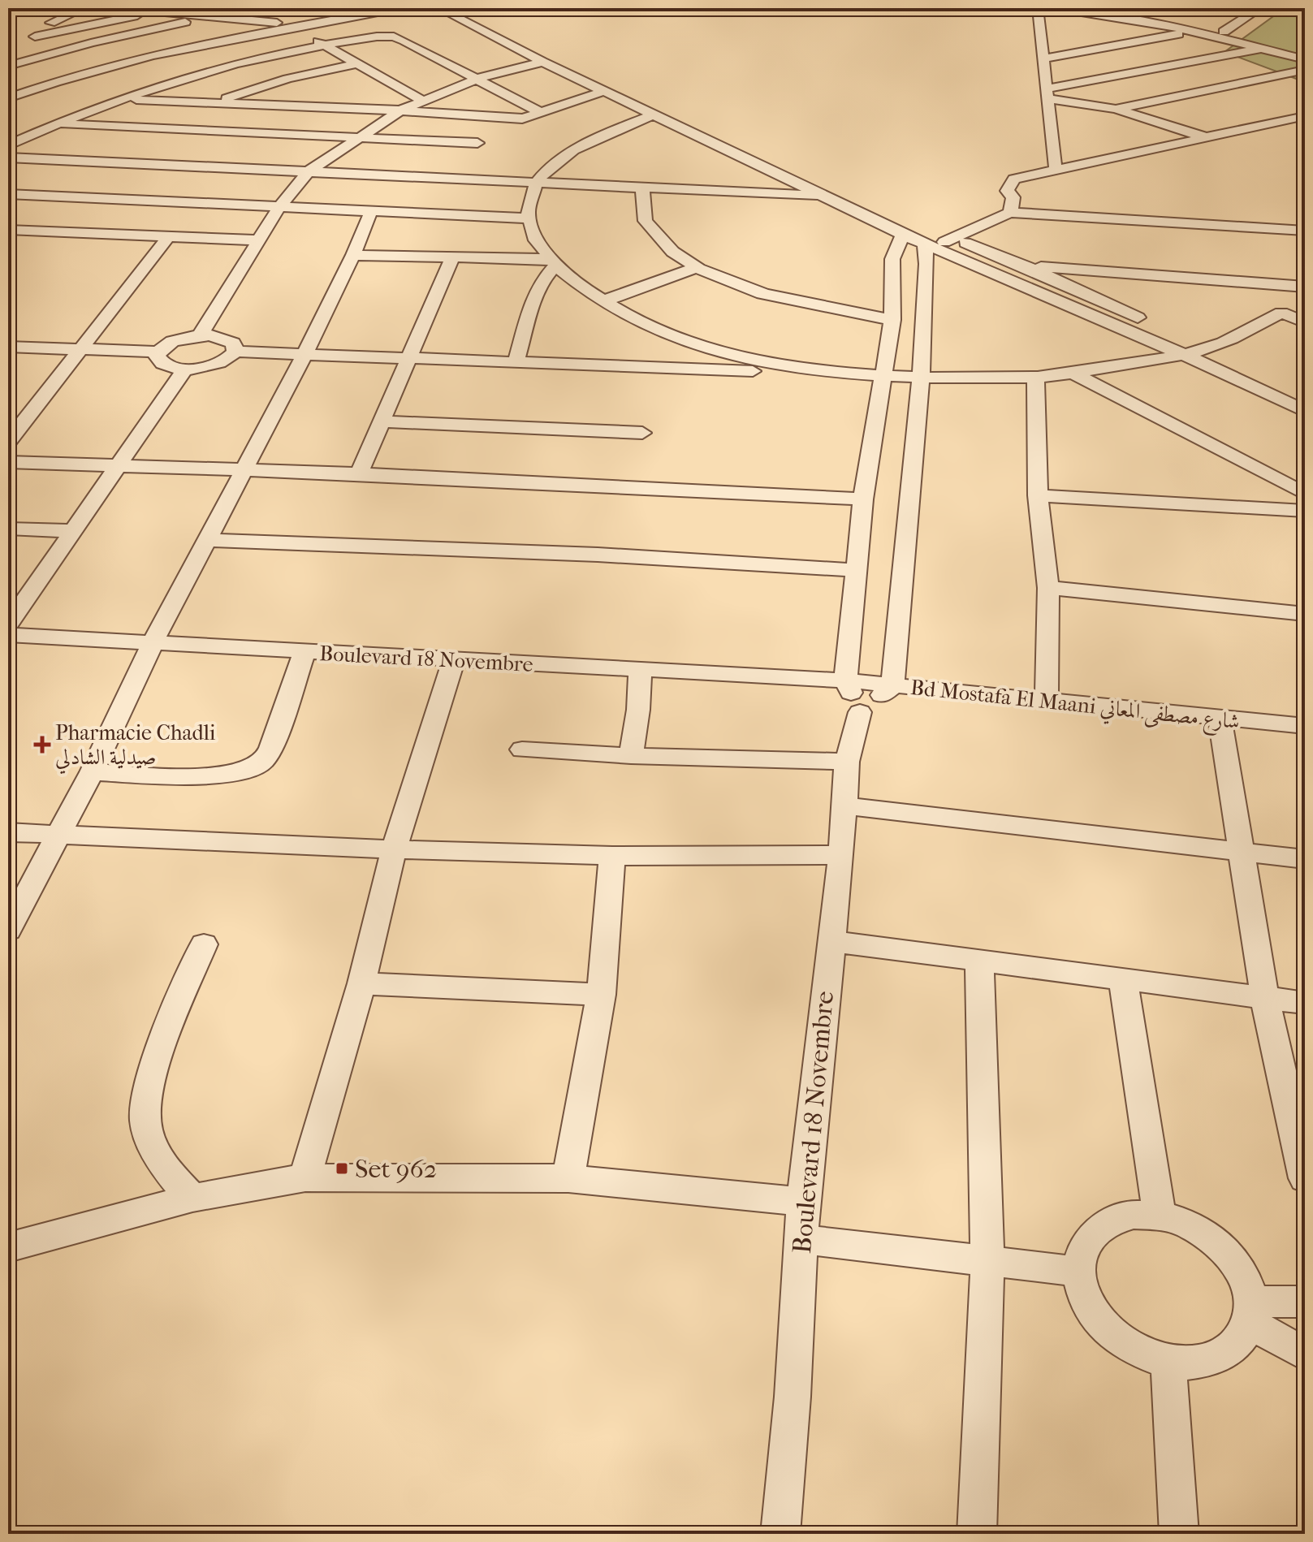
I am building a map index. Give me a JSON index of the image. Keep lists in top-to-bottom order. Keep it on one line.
{"streets":{"street":["Boulevard 18 Novembre","Bd Mostafa El Maani شارع مصطفى المعاني"]},"crossings":[["Boulevard 18 Novembre","Bd Mostafa El Maani شارع مصطفى المعاني"]],"places":{"health":["Pharmacie Chadli صيدلية الشادلي"],"transit":["Set 962"]}}
